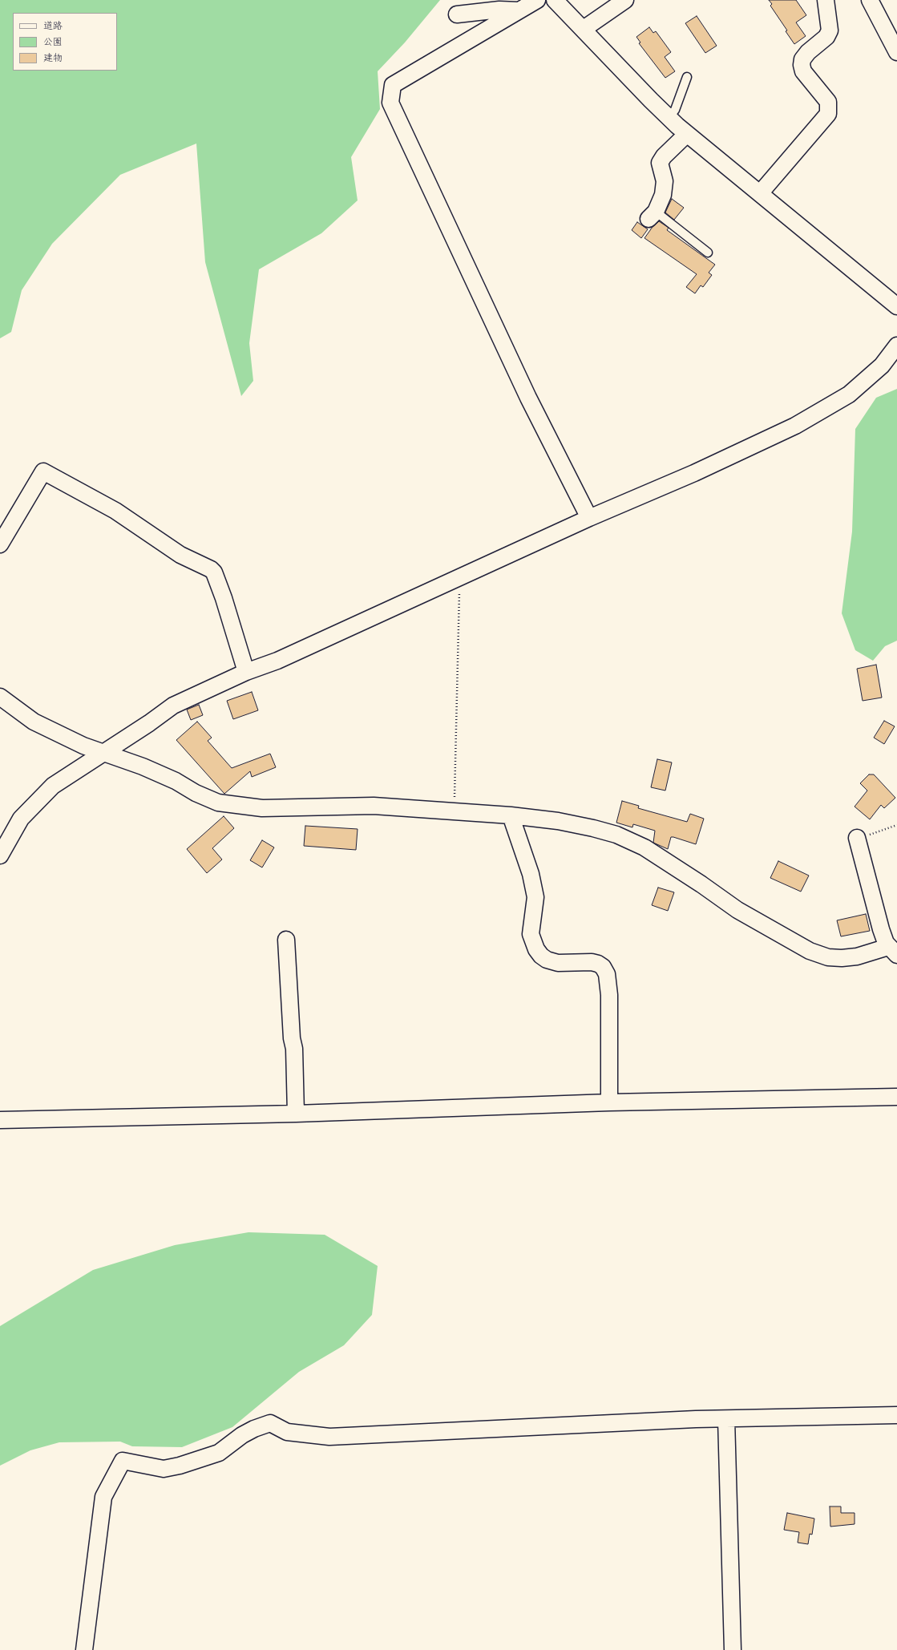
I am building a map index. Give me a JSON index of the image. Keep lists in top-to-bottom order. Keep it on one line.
{"legend":["道路","公園","建物"]}
